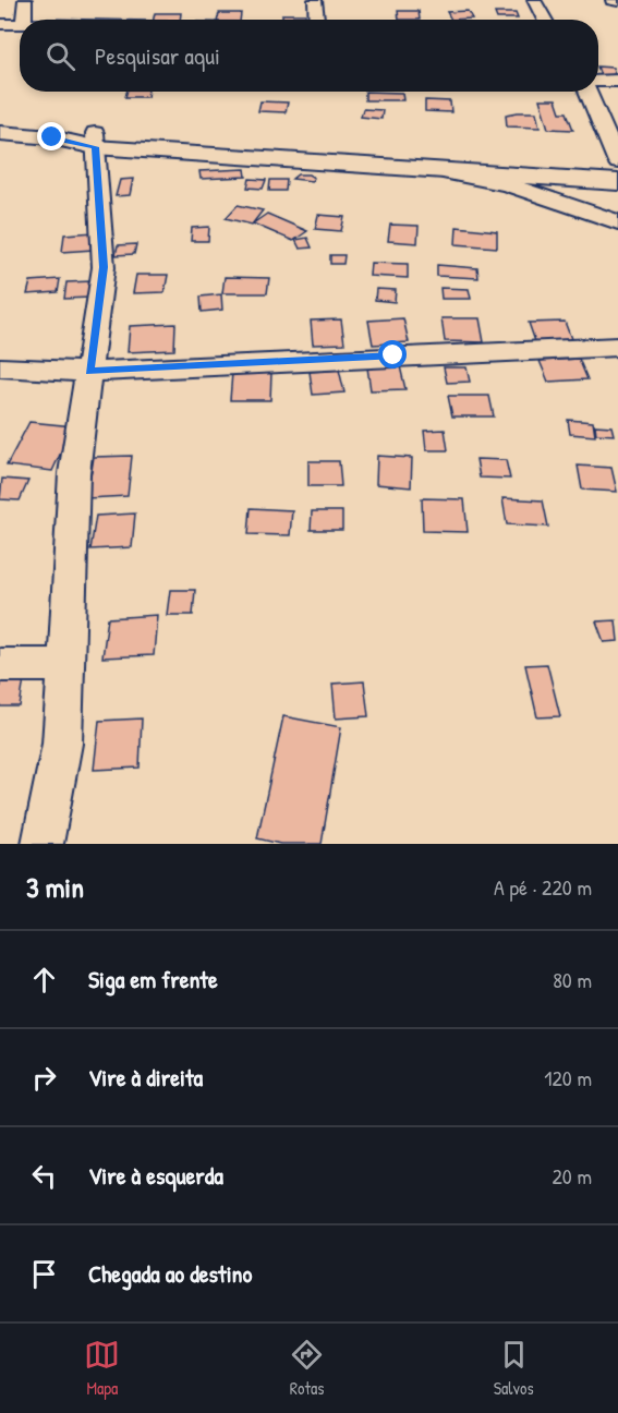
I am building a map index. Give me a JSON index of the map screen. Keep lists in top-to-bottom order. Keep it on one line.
{"page":{"search":"Pesquisar aqui","heading":["3 min","A pé · 220 m"],"list":[["Siga em frente","80 m"],["Vire à direita","120 m"],["Vire à esquerda","20 m"],"Chegada ao destino"],"nav":["Mapa","Rotas","Salvos"]}}
